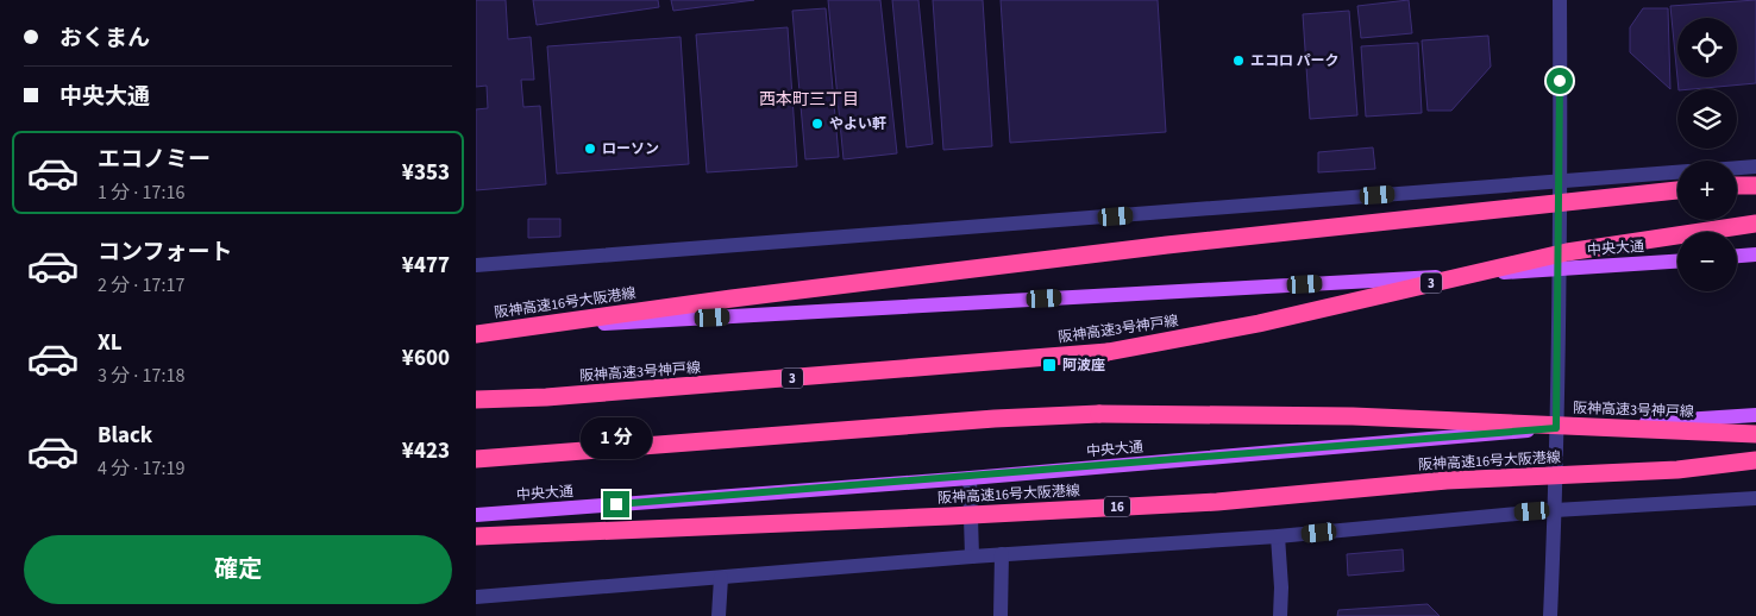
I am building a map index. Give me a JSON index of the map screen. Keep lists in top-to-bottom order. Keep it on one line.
{"streets":{"highway":["3","阪神高速16号大阪港線","阪神高速3号神戸線","16"],"main road":["中央大通"]},"crossings":[["中央大通","阪神高速16号大阪港線"]],"districts":["西本町三丁目"],"places":{"other":["エコロ パーク","やよい軒","ローソン"],"transit":["阿波座"]},"page":{"banner":["おくまん","中央大通"],"map_buttons":["+","−"],"list":[{"name":"エコノミー","note":"1 分 · 17:16","value":"¥353"},{"name":"コンフォート","note":"2 分 · 17:17","value":"¥477"},{"name":"XL","note":"3 分 · 17:18","value":"¥600"},{"name":"Black","note":"4 分 · 17:19","value":"¥423"}],"bubble":"1 分","buttons":"確定"}}
